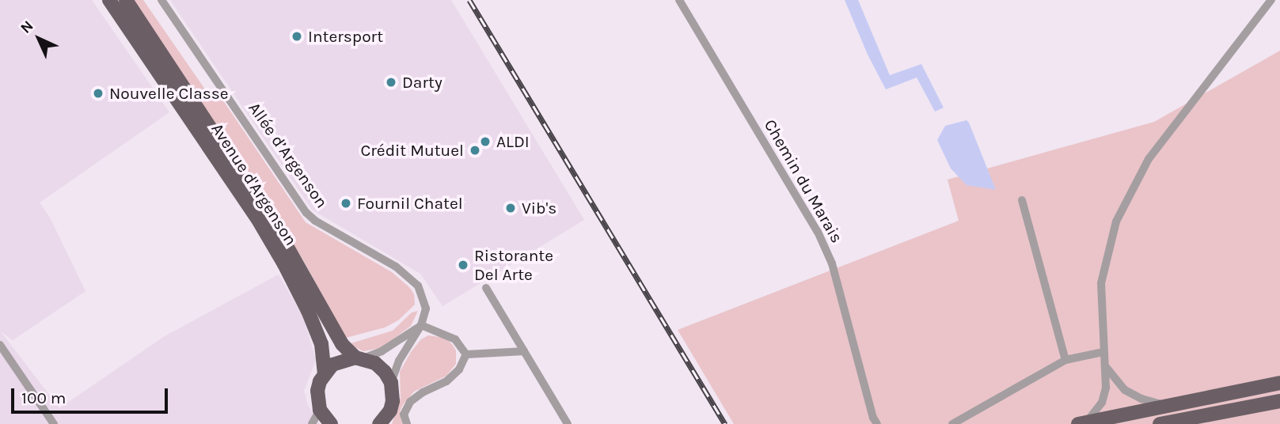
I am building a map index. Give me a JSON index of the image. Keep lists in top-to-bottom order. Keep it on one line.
{"streets":{"main road":["Avenue d'Argenson"],"street":["Allée d’Argenson","Chemin du Marais"]},"crossings":[["Allée d’Argenson","Avenue d'Argenson"]],"places":["Intersport","Darty","Nouvelle Classe","ALDI","Crédit Mutuel","Fournil Chatel","Vib's","Ristorante Del Arte"],"scale_bar":"100 m","north":"top left"}
